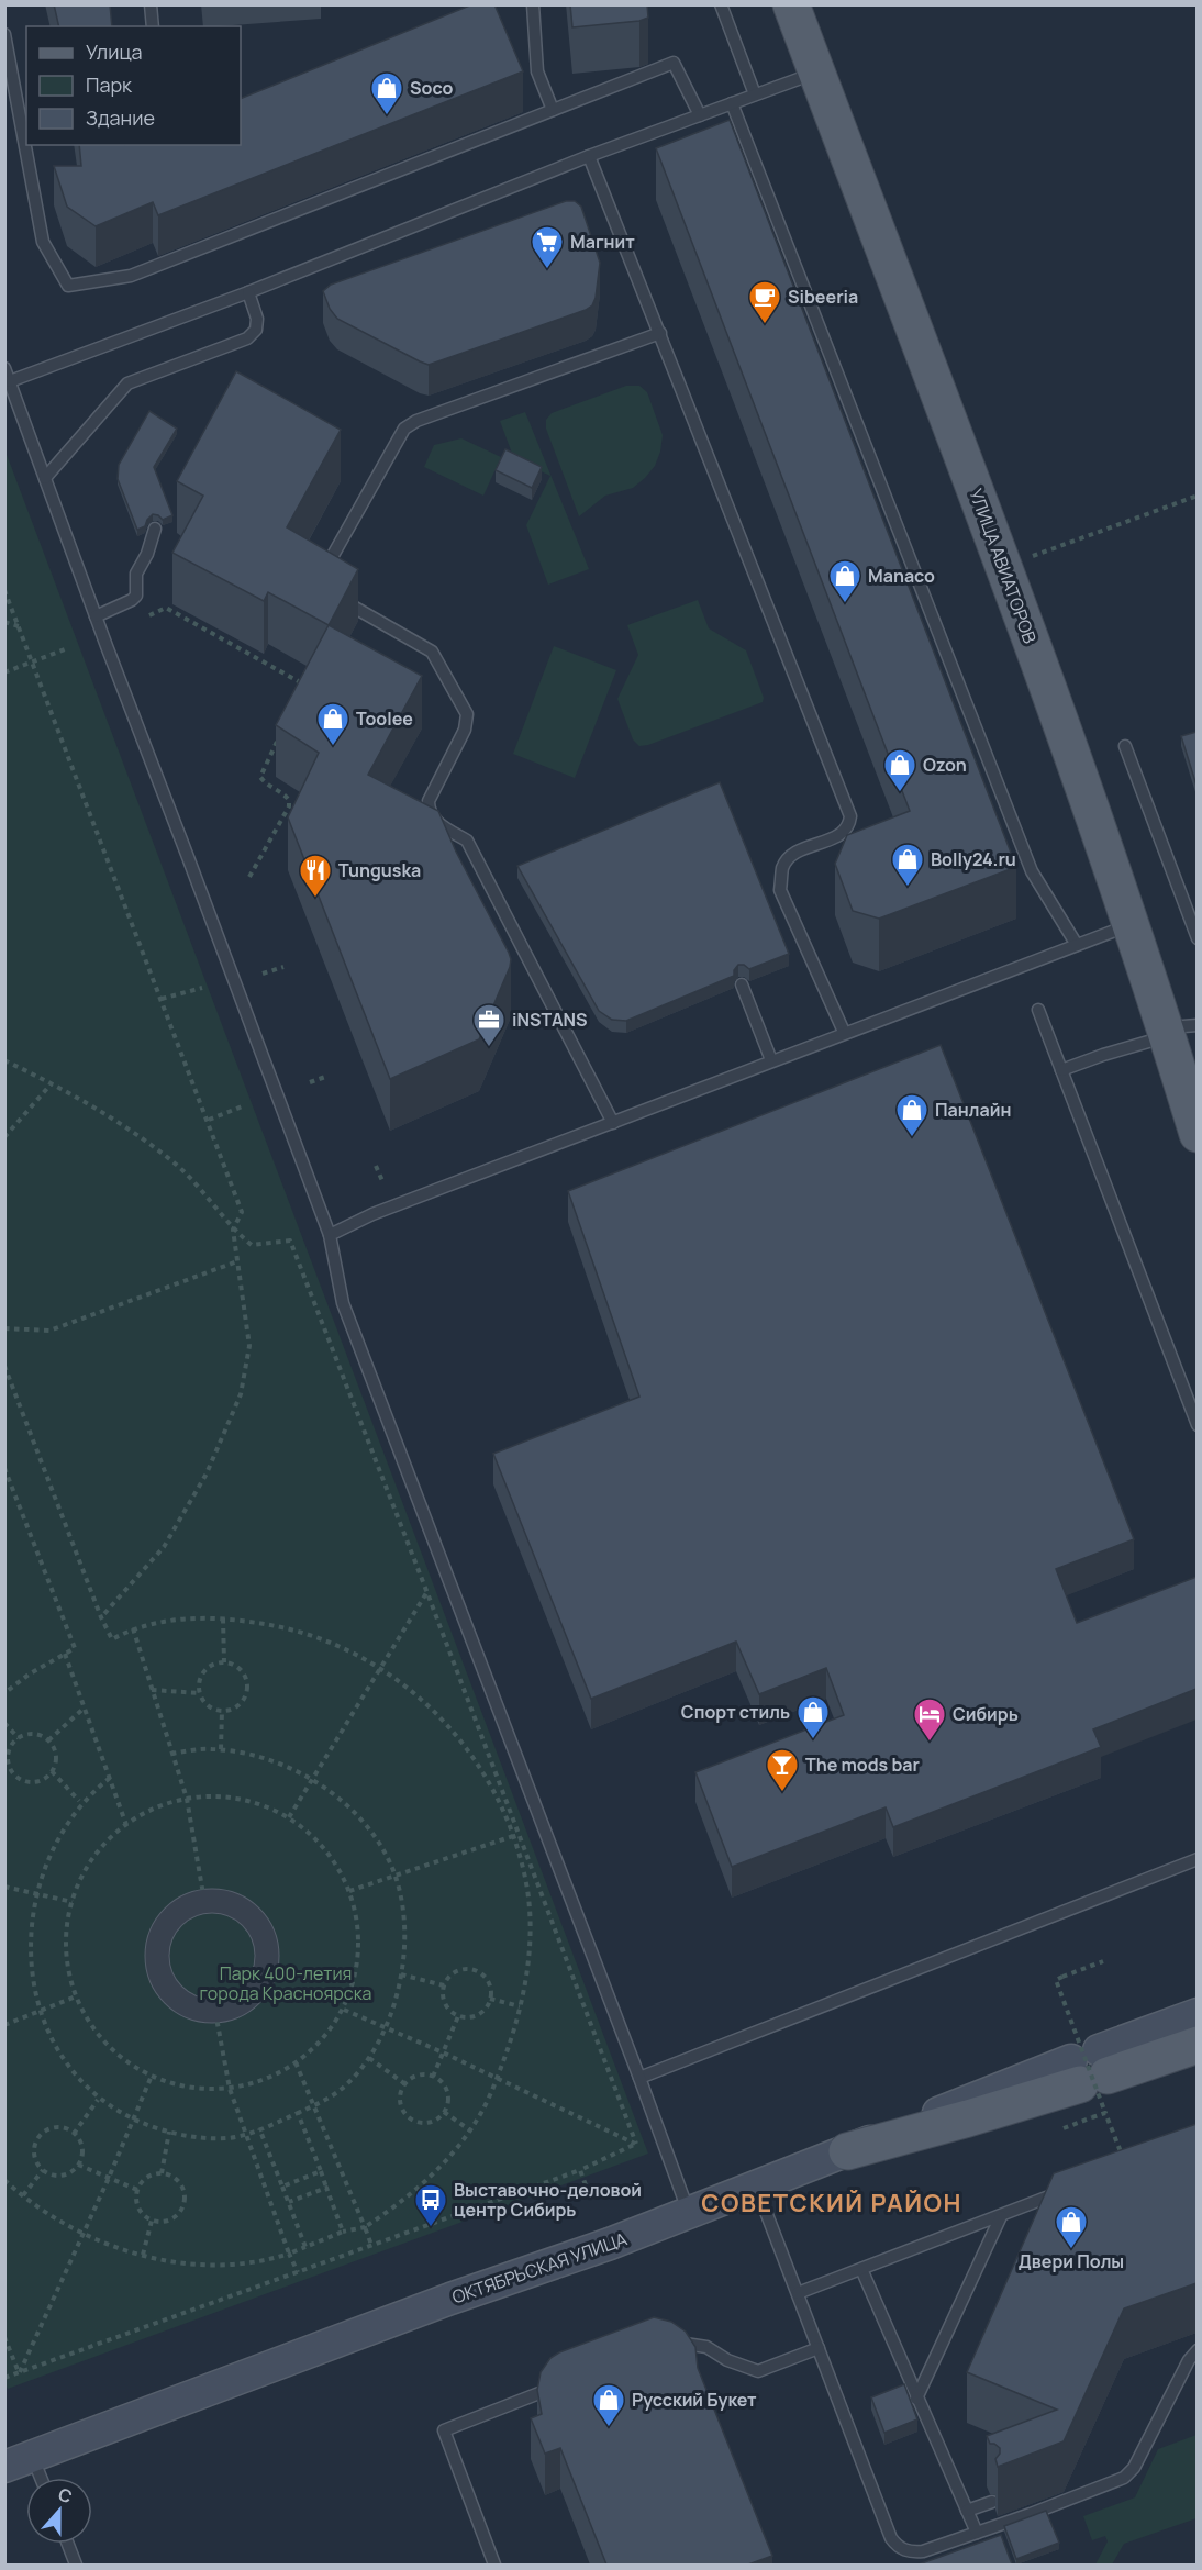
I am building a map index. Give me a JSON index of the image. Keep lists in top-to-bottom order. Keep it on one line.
{"streets":{"main road":["УЛИЦА АВИАТОРОВ"],"street":["ОКТЯБРЬСКАЯ УЛИЦА"]},"districts":["СОВЕТСКИЙ РАЙОН"],"parks":["Парк 400-летия города Красноярска"],"places":{"shop":["Soco","Manaco","Toolee","Ozon","Bolly24.ru","Панлайн","Спорт стиль","Двери Полы","Русский Букет"],"supermarket":["Магнит"],"cafe":["Sibeeria"],"restaurant":["Tunguska"],"office":["iNSTANS"],"hotel":["Сибирь"],"bar":["The mods bar"],"bus stop":["Выставочно-деловой центр Сибирь"]},"legend":["Улица","Парк","Здание"],"north":"top"}
